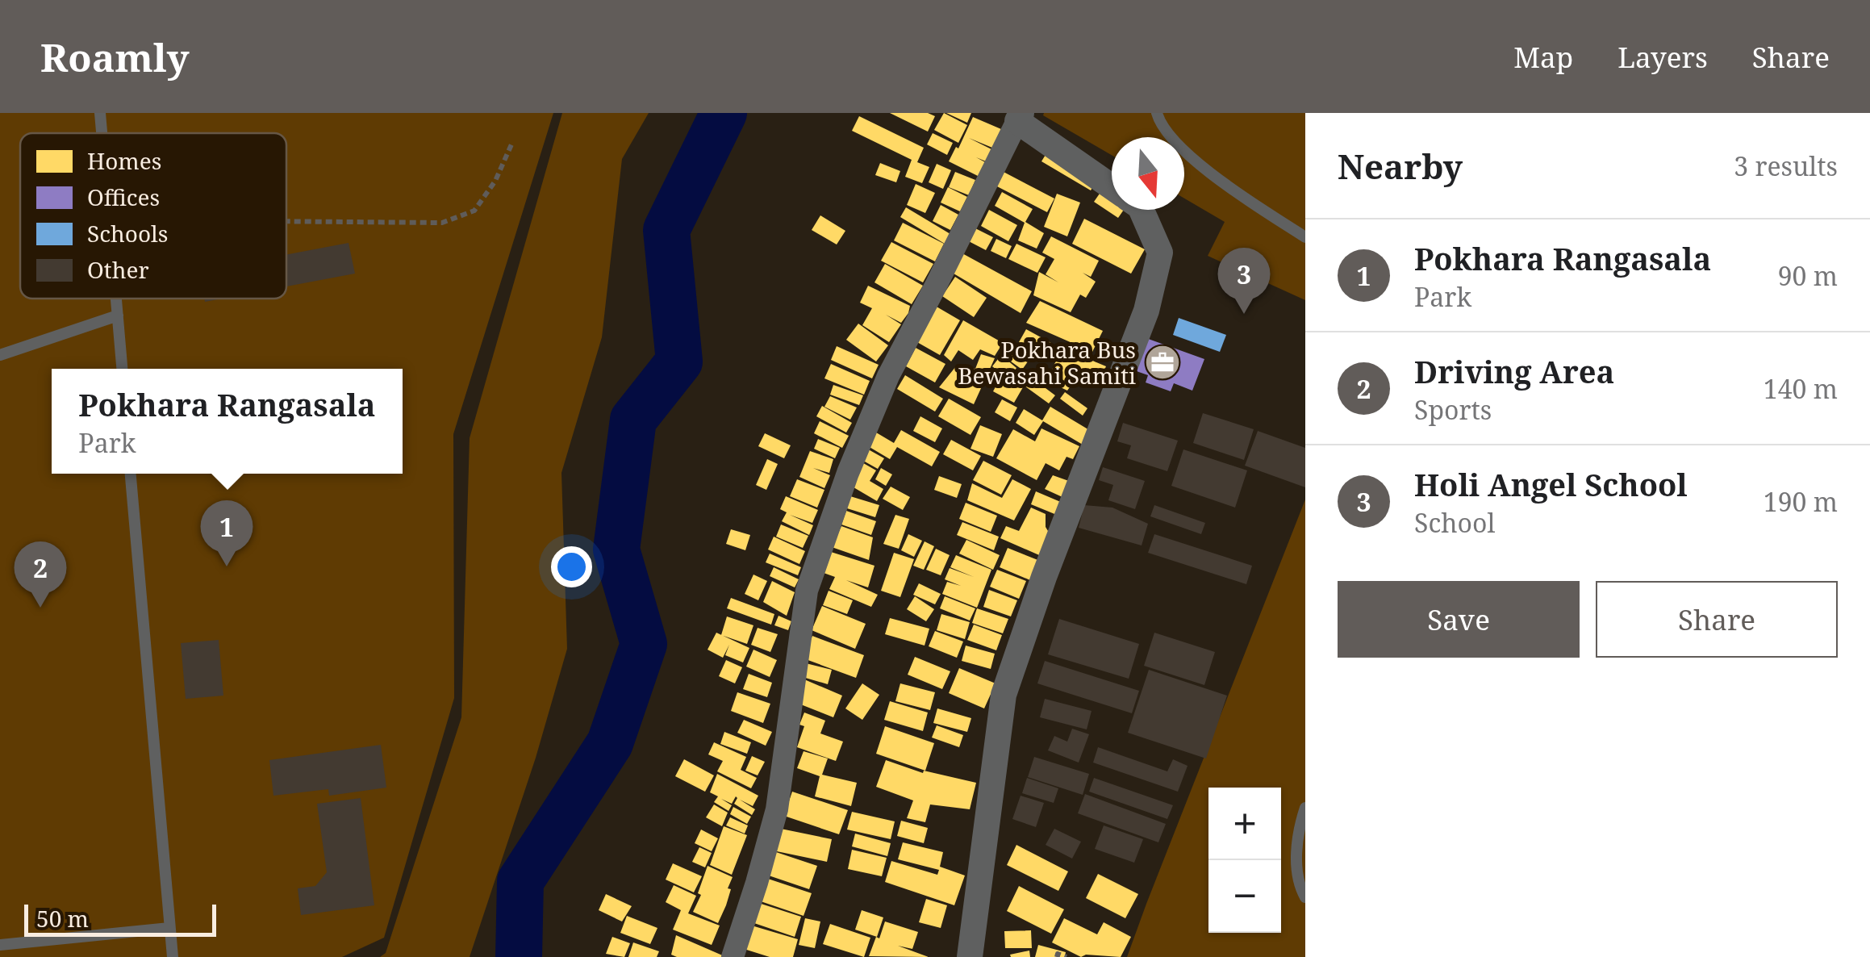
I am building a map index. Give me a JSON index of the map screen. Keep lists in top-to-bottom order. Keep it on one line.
{"places":{"office":["Pokhara Bus Bewasahi Samiti"]},"legend":["Homes","Offices","Schools","Other"],"scale_bar":"50 m","north":"bottom","page":{"header":"Roamly","nav":["Map","Layers","Share"],"heading":["Nearby","3 results"],"list":[{"mark":"1","name":"Pokhara Rangasala","note":"Park","value":"90 m"},{"mark":"2","name":"Driving Area","note":"Sports","value":"140 m"},{"mark":"3","name":"Holi Angel School","note":"School","value":"190 m"}],"pins":["3","1","2"],"popup":["Pokhara Rangasala","Park"],"buttons":["Save","Share"],"map_buttons":["+","−"],"scale":"50 m"}}
